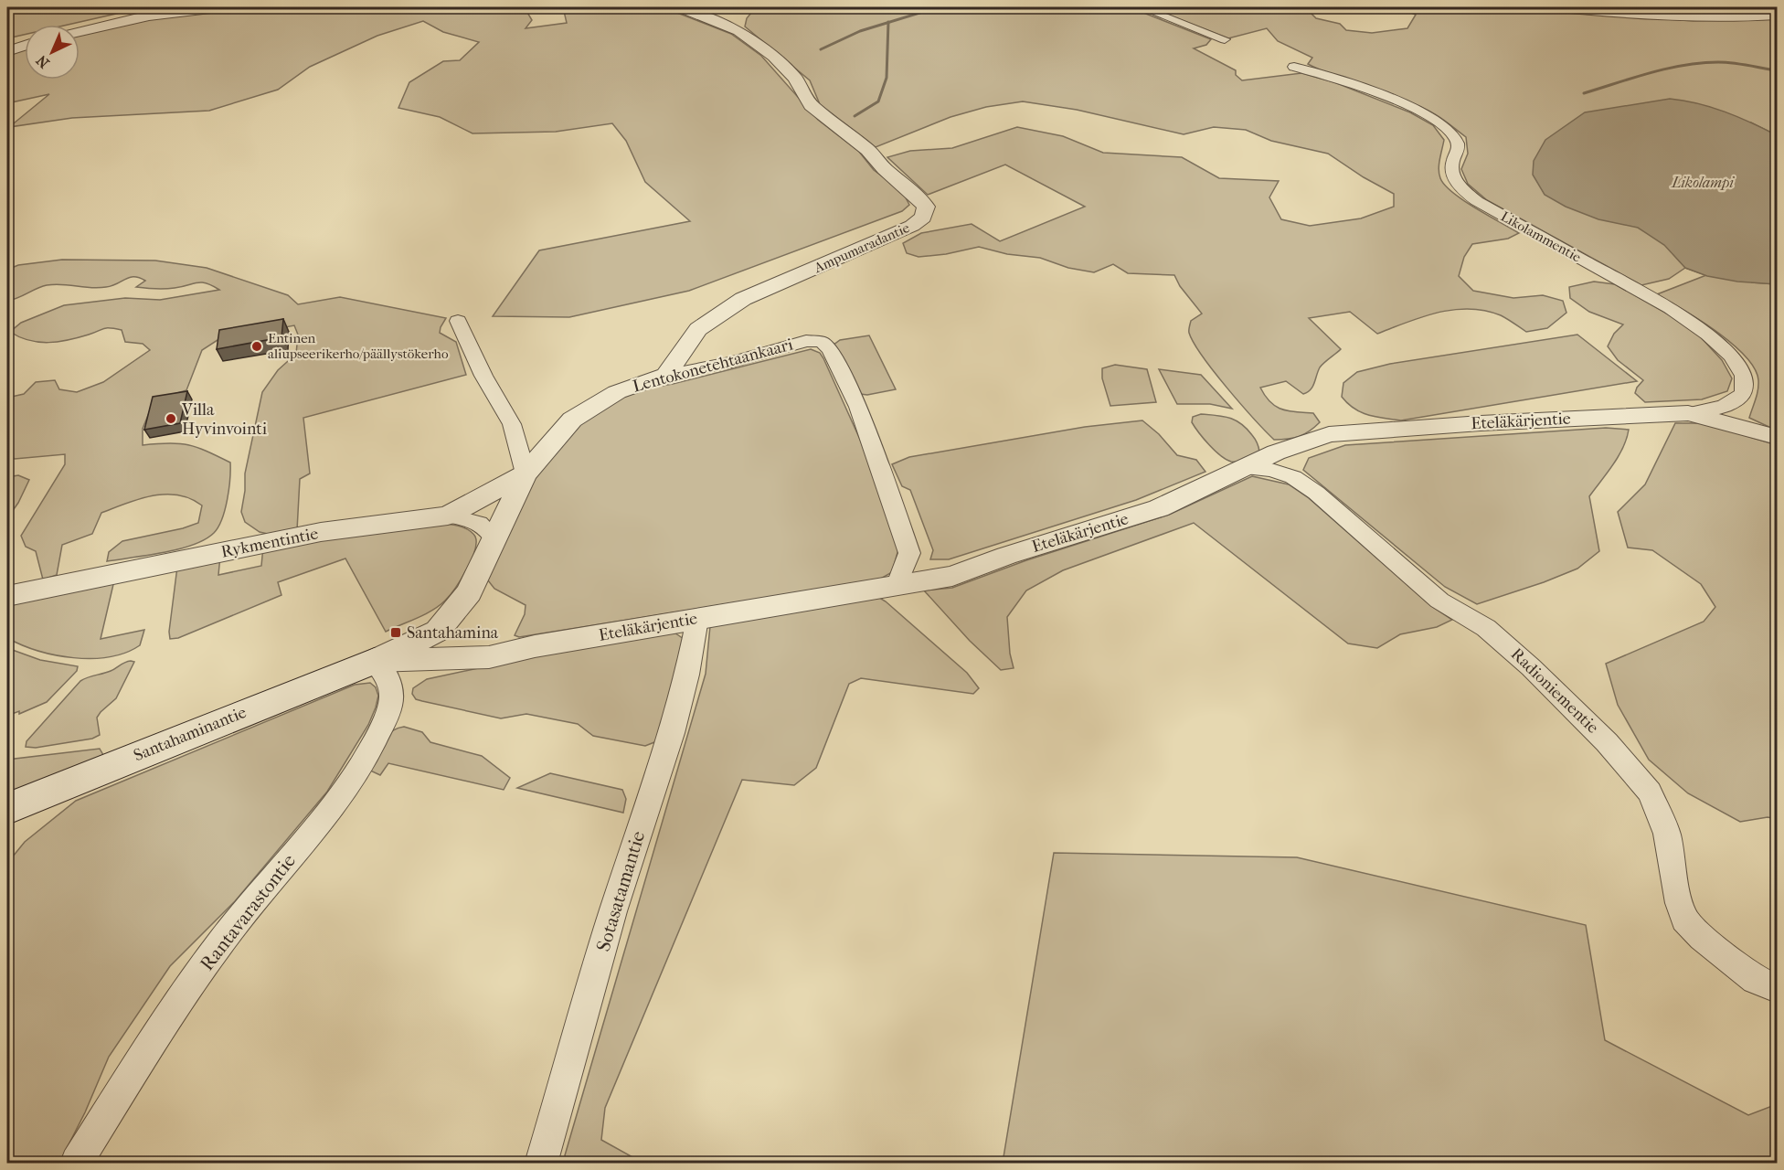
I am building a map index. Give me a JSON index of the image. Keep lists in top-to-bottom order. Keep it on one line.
{"streets":{"main road":["Santahaminantie"],"street":["Likolammentie","Ampumaradantie","Lentokonetehtaankaari","Eteläkärjentie","Rykmentintie","Radioniementie","Sotasatamantie","Rantavarastontie"]},"crossings":[["Likolammentie","Eteläkärjentie"],["Ampumaradantie","Lentokonetehtaankaari"],["Lentokonetehtaankaari","Eteläkärjentie"],["Lentokonetehtaankaari","Rykmentintie"],["Lentokonetehtaankaari","Santahaminantie"],["Lentokonetehtaankaari","Rantavarastontie"],["Eteläkärjentie","Radioniementie"],["Eteläkärjentie","Santahaminantie"],["Eteläkärjentie","Sotasatamantie"],["Eteläkärjentie","Rantavarastontie"],["Santahaminantie","Rantavarastontie"]],"water":["Likolampi"],"places":{"other":["Entinen aliupseerikerho/päällystökerho","Villa Hyvinvointi"],"transit":["Santahamina"]},"north":"bottom left"}
